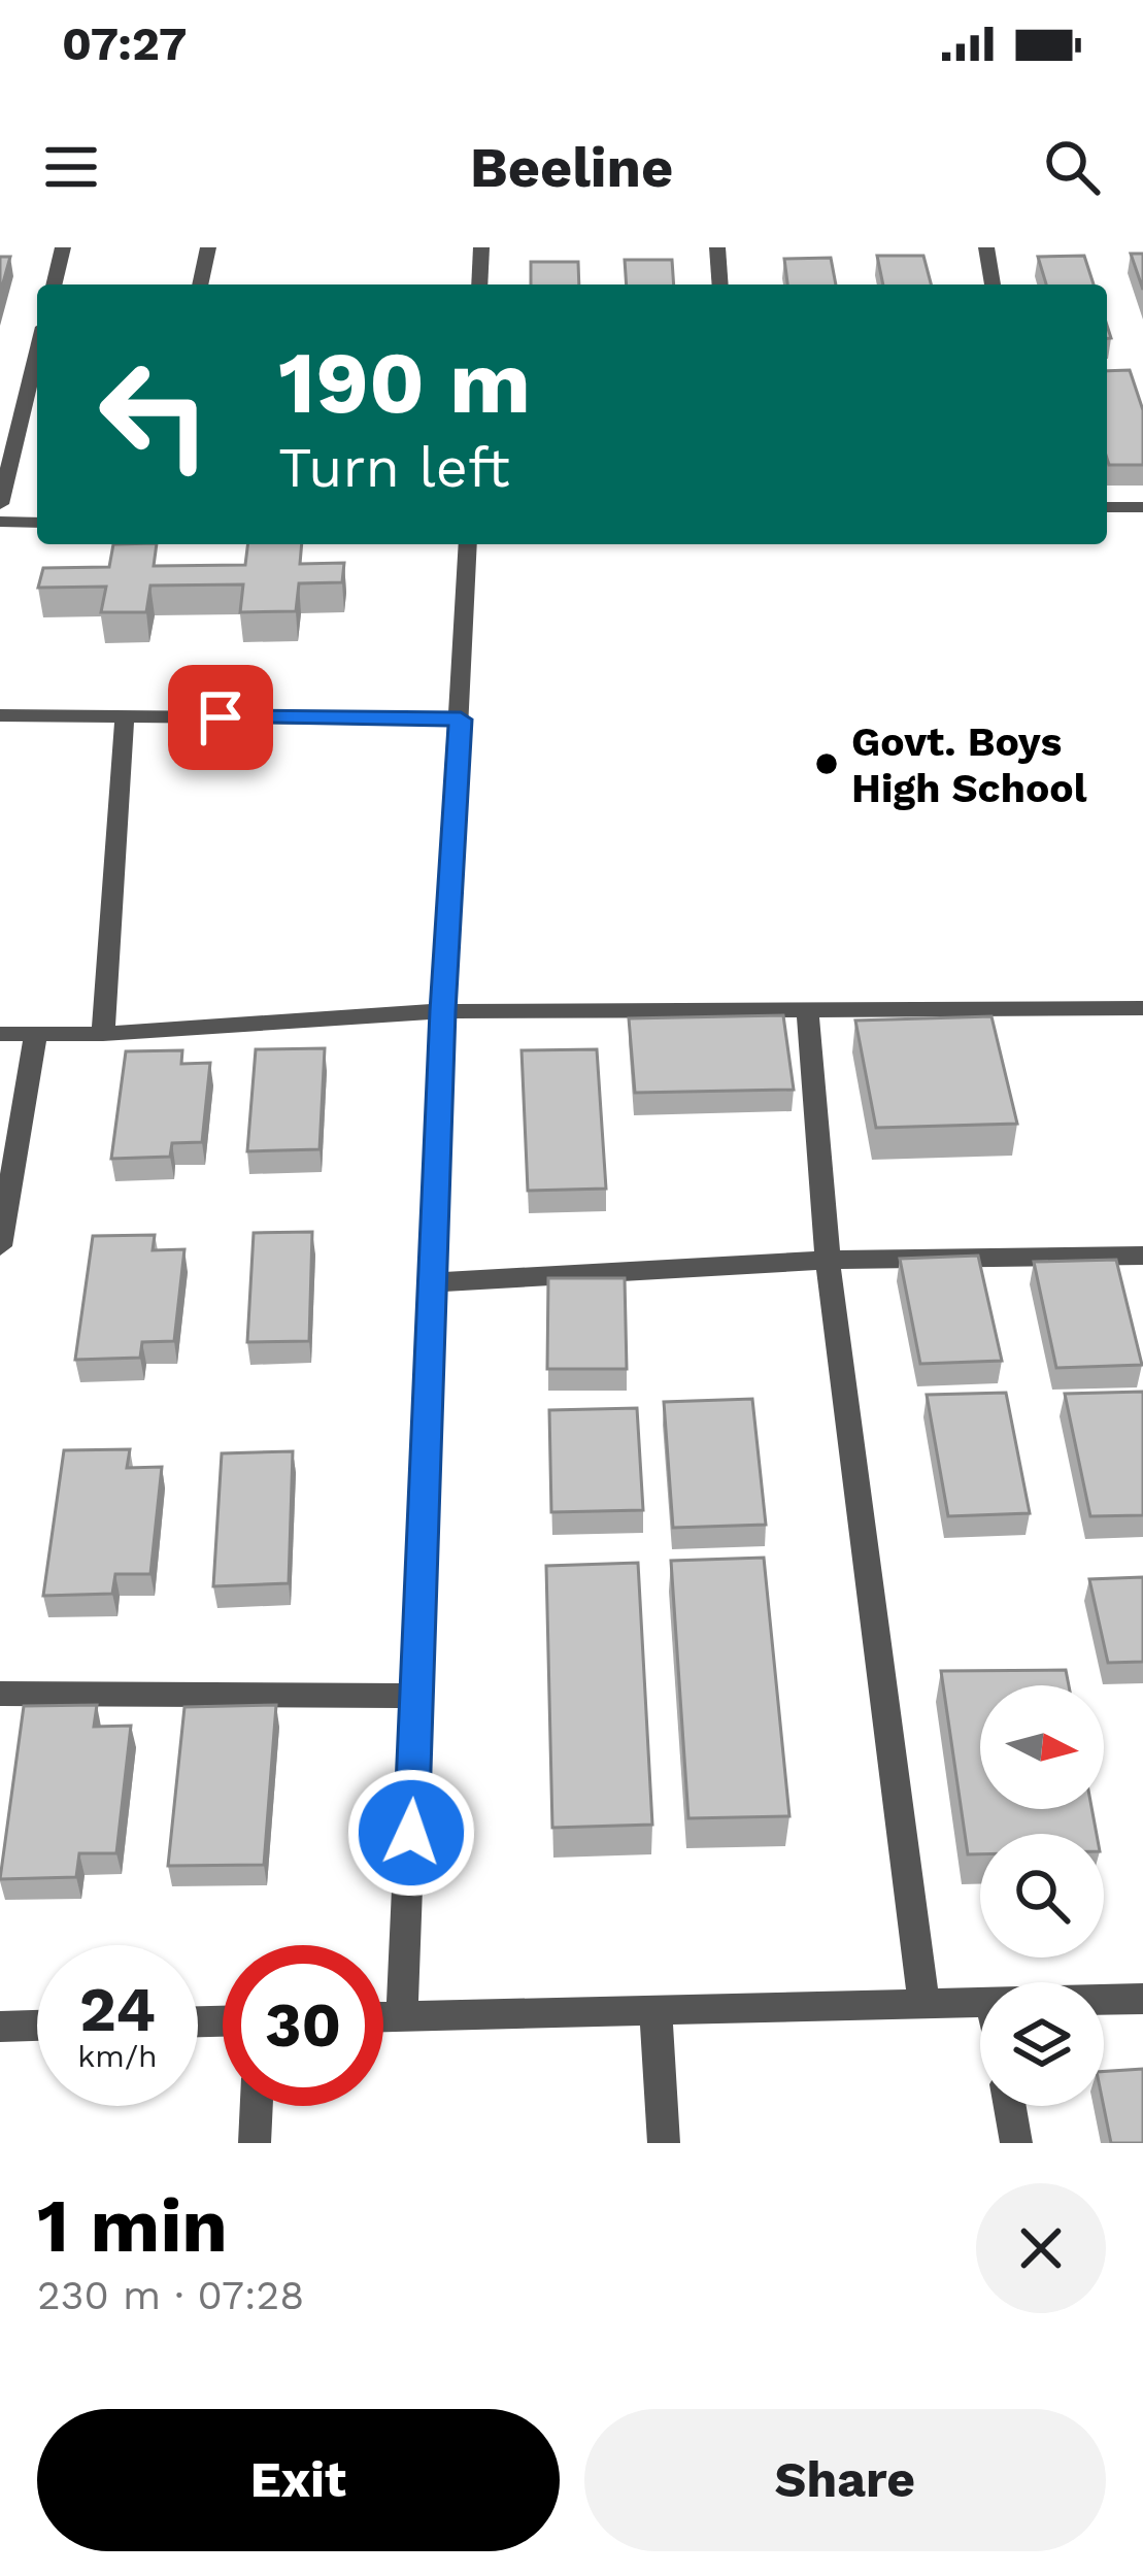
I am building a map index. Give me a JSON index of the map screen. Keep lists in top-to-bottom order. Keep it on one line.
{"places":["Govt. Boys High School"],"north":"right","page":{"status":"07:27","header":"Beeline","turn":["190 m","Turn left"],"speed":"24 km/h","limit":"30","heading":["1 min","230 m · 07:28"],"buttons":["Exit","Share"]}}
